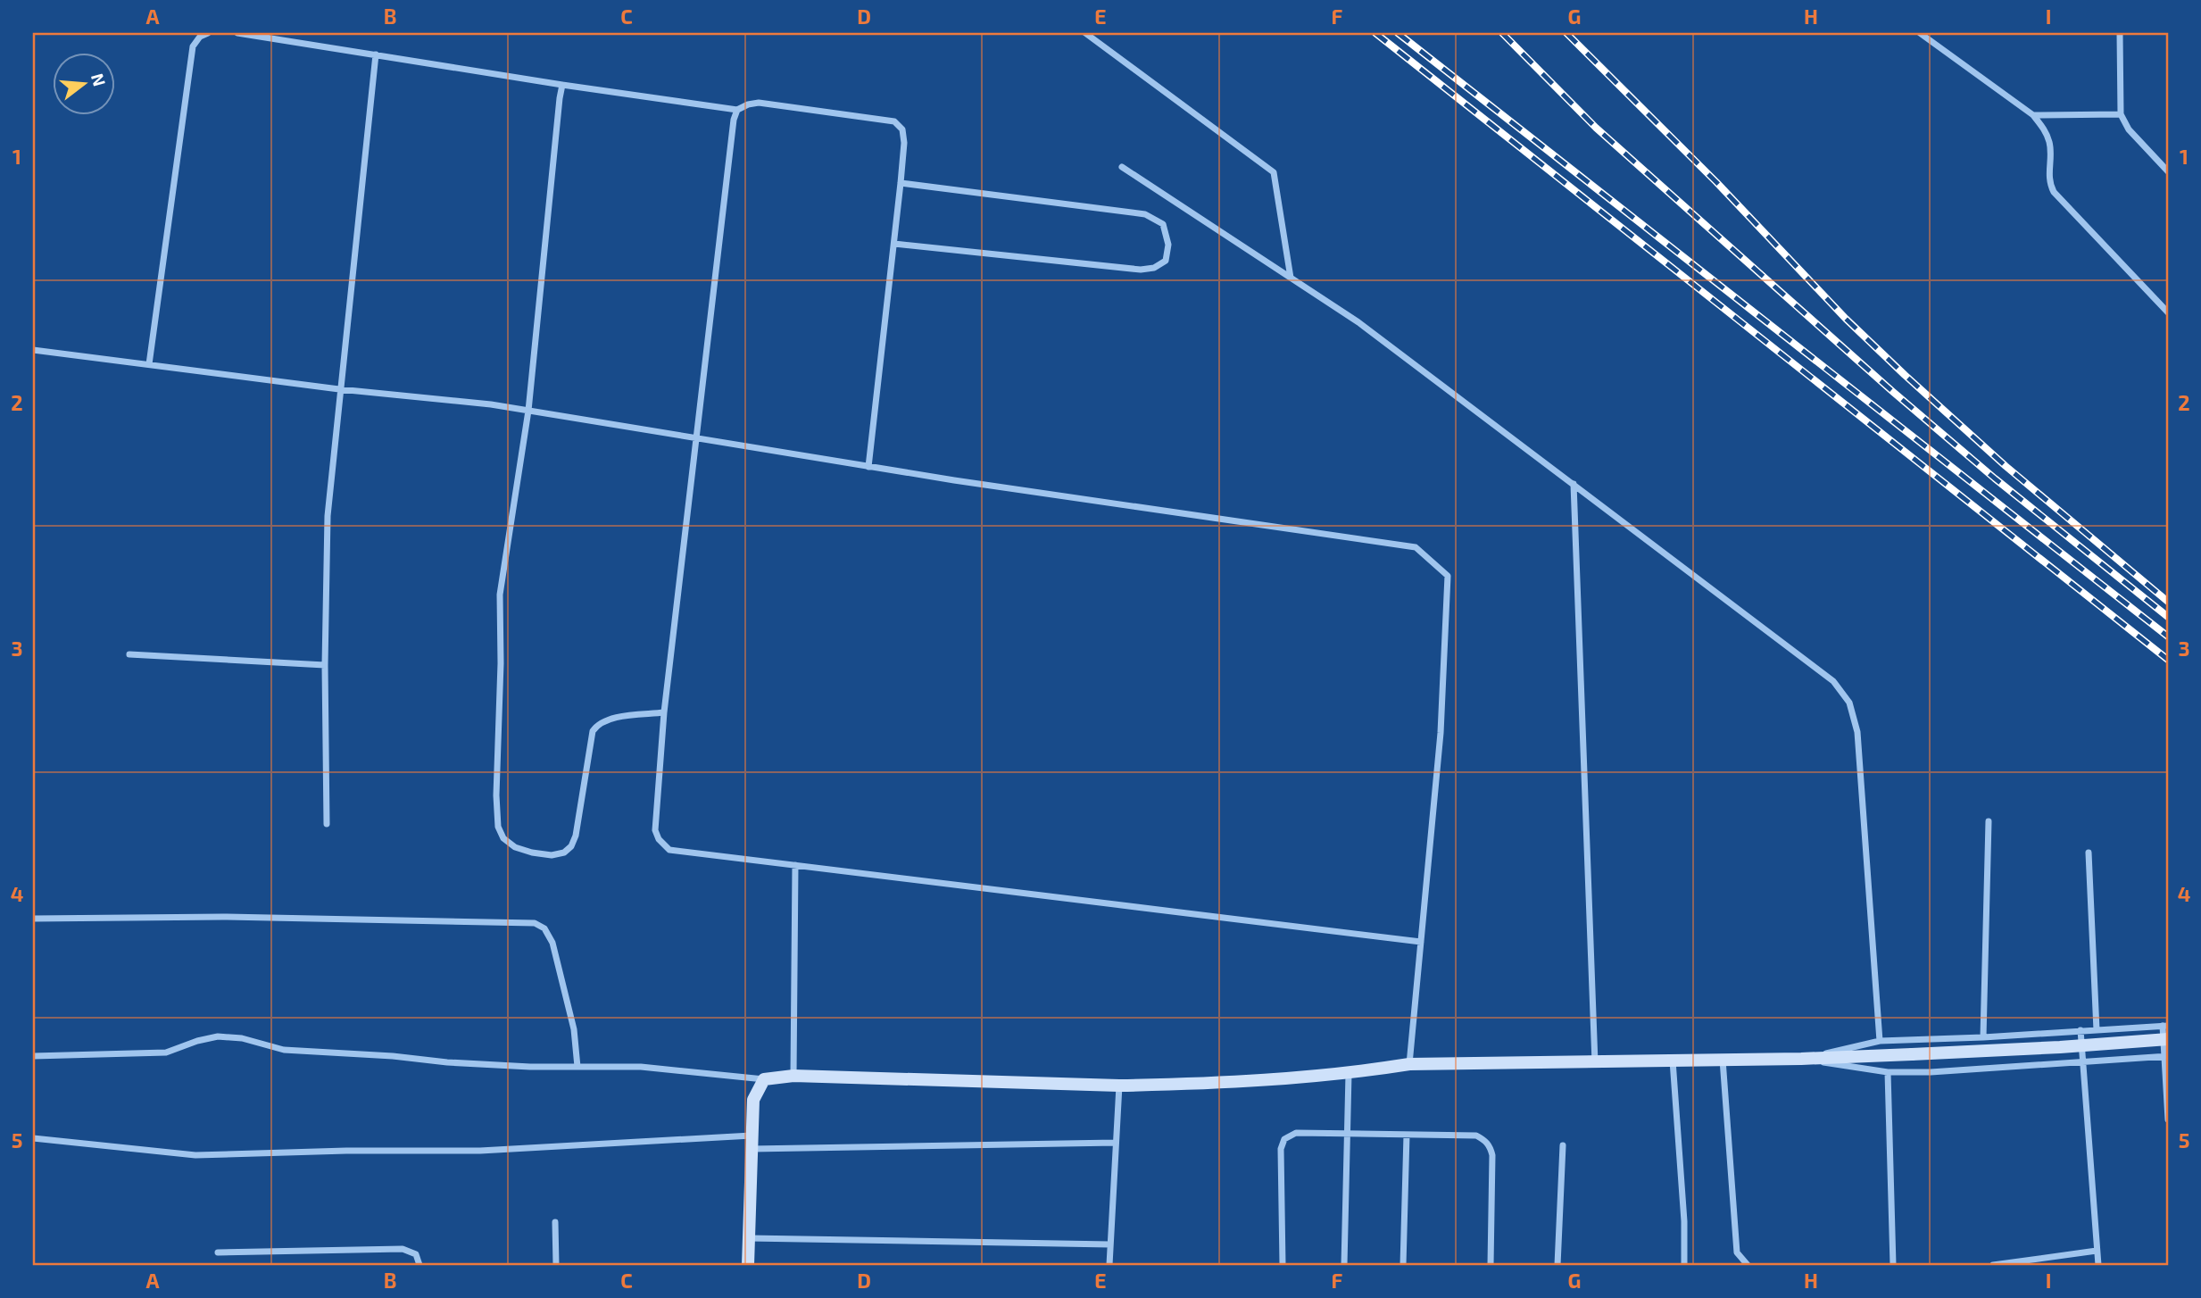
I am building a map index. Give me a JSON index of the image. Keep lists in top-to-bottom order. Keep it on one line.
{"north":"right","grid":{"columns":["A","B","C","D","E","F","G","H","I"],"rows":["1","2","3","4","5"]}}
